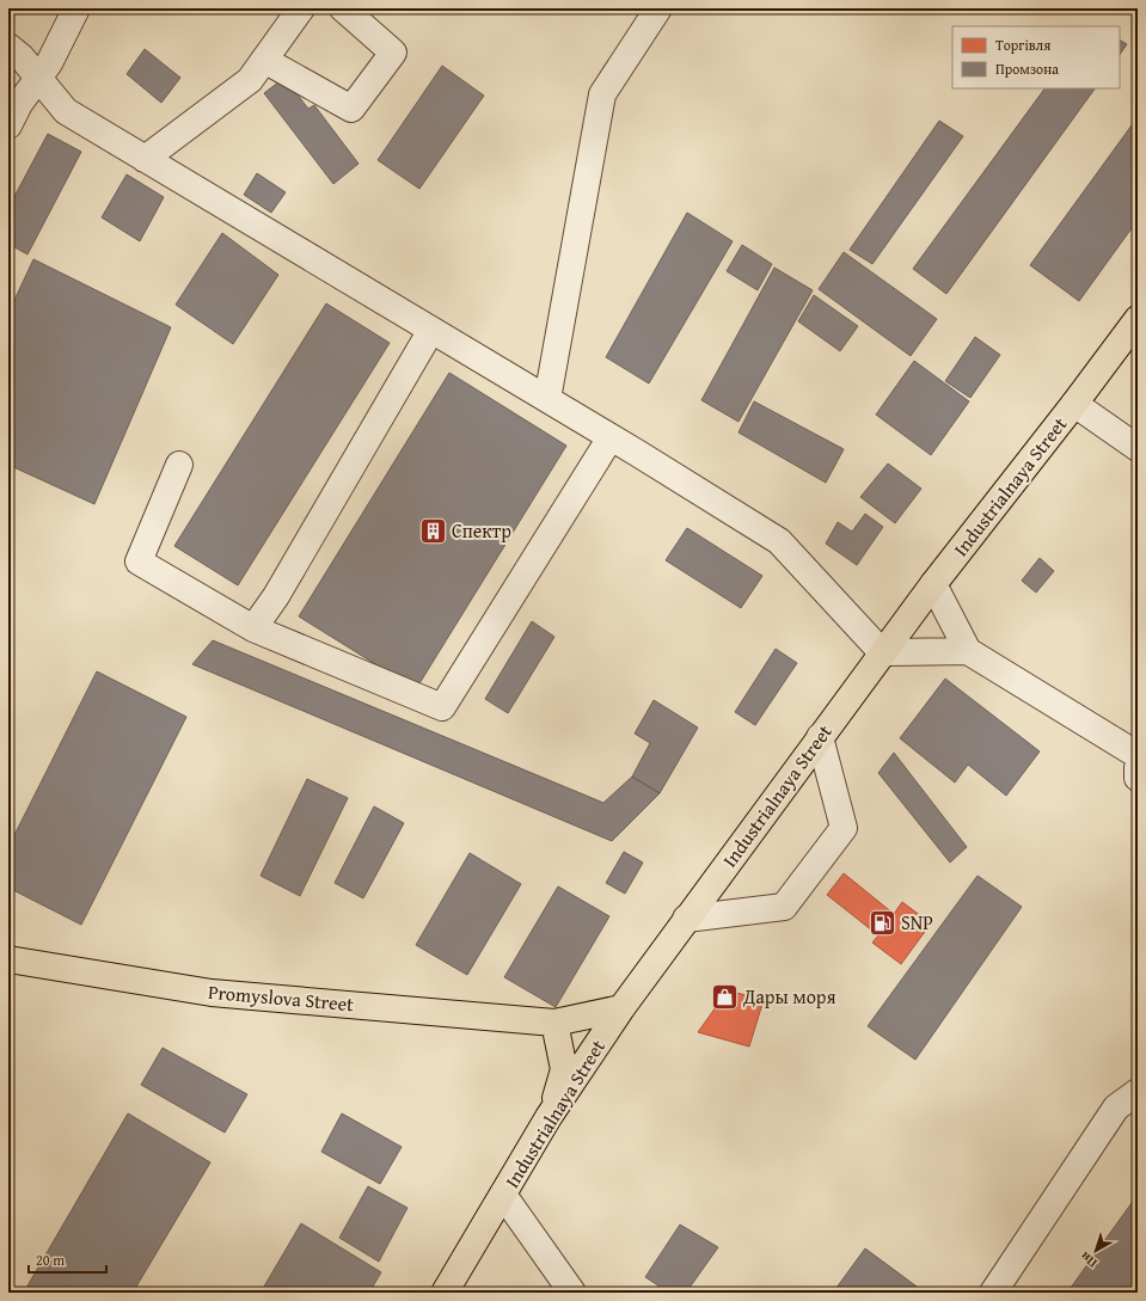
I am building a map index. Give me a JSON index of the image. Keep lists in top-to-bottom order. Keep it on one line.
{"streets":{"main road":["Industrialnaya Street","Promyslova Street"]},"crossings":[["Industrialnaya Street","Promyslova Street"]],"places":{"building":["Спектр"],"fuel station":["SNP"],"shop":["Дары моря"]},"legend":["Торгівля","Промзона"],"scale_bar":"20 m","north":"bottom left"}
